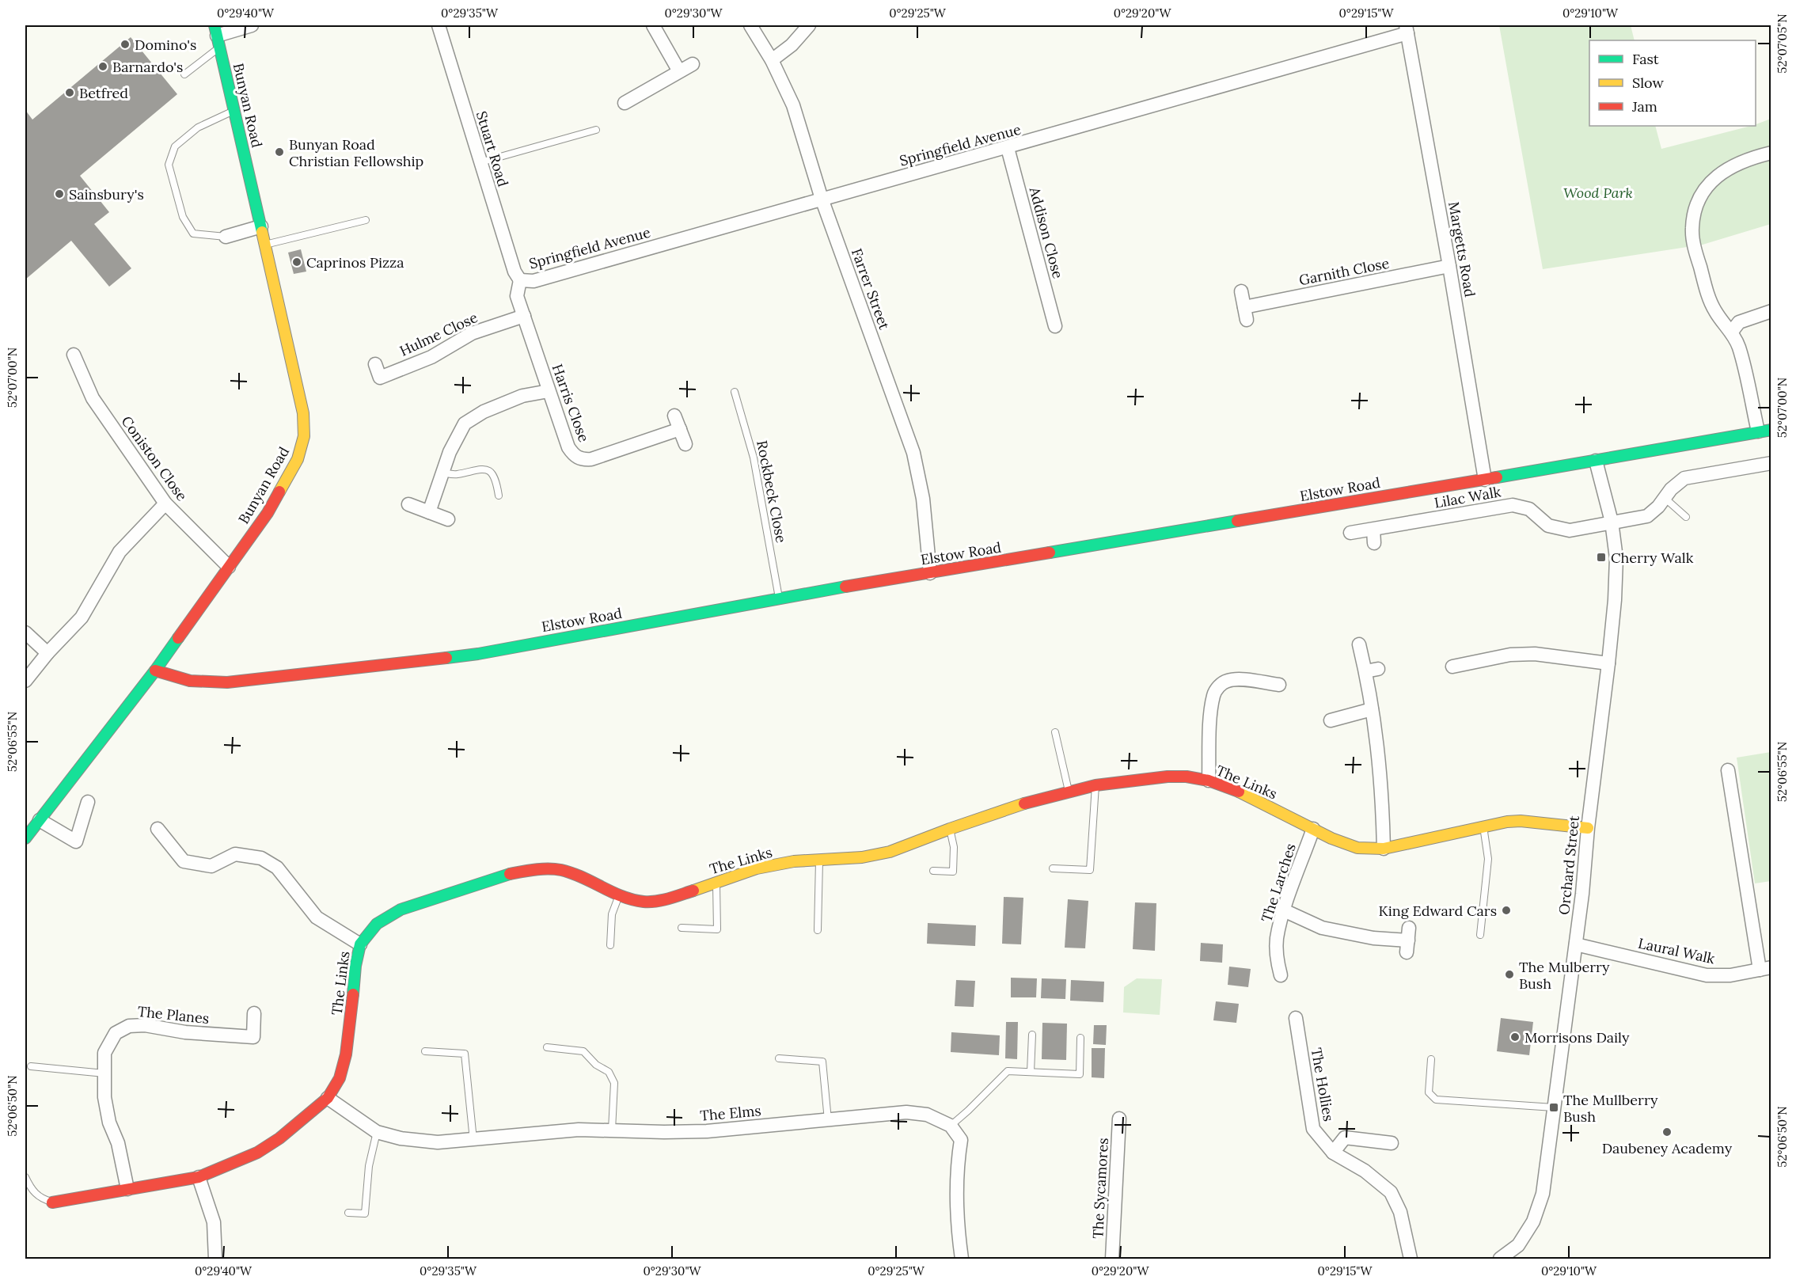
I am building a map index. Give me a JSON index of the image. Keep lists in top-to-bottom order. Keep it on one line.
{"streets":{"street":["Bunyan Road","Springfield Avenue","Stuart Road","Addison Close","Margetts Road","Garnith Close","Farrer Street","Hulme Close","Harris Close","Coniston Close","Elstow Road","Lilac Walk","The Links","Orchard Street","The Larches","Laural Walk","The Planes","The Hollies","The Elms","The Sycamores"],"lane":["Rockbeck Close"]},"crossings":[["Bunyan Road","Coniston Close"],["Bunyan Road","Elstow Road"],["Springfield Avenue","Stuart Road"],["Springfield Avenue","Addison Close"],["Springfield Avenue","Margetts Road"],["Springfield Avenue","Farrer Street"],["Springfield Avenue","Harris Close"],["Stuart Road","Harris Close"],["Margetts Road","Garnith Close"],["Margetts Road","Elstow Road"],["Farrer Street","Elstow Road"],["Hulme Close","Harris Close"],["Elstow Road","Rockbeck Close"],["Elstow Road","Orchard Street"],["Lilac Walk","Orchard Street"],["The Links","Orchard Street"],["The Links","The Larches"],["The Links","The Planes"],["The Links","The Elms"],["Orchard Street","Laural Walk"]],"parks":["Wood Park"],"places":{"other":["Domino's","Barnardo's","Betfred","Bunyan Road Christian Fellowship","Sainsbury's","Caprinos Pizza","King Edward Cars","The Mulberry Bush","Morrisons Daily","Daubeney Academy"],"transit":["Cherry Walk","The Mullberry Bush"]},"legend":["Fast","Slow","Jam"],"coordinates":["0°29'40\"W","0°29'35\"W","0°29'30\"W","0°29'25\"W","0°29'20\"W","0°29'15\"W","0°29'10\"W","52°07'05\"N","52°07'00\"N","52°06'55\"N","52°06'50\"N"]}
